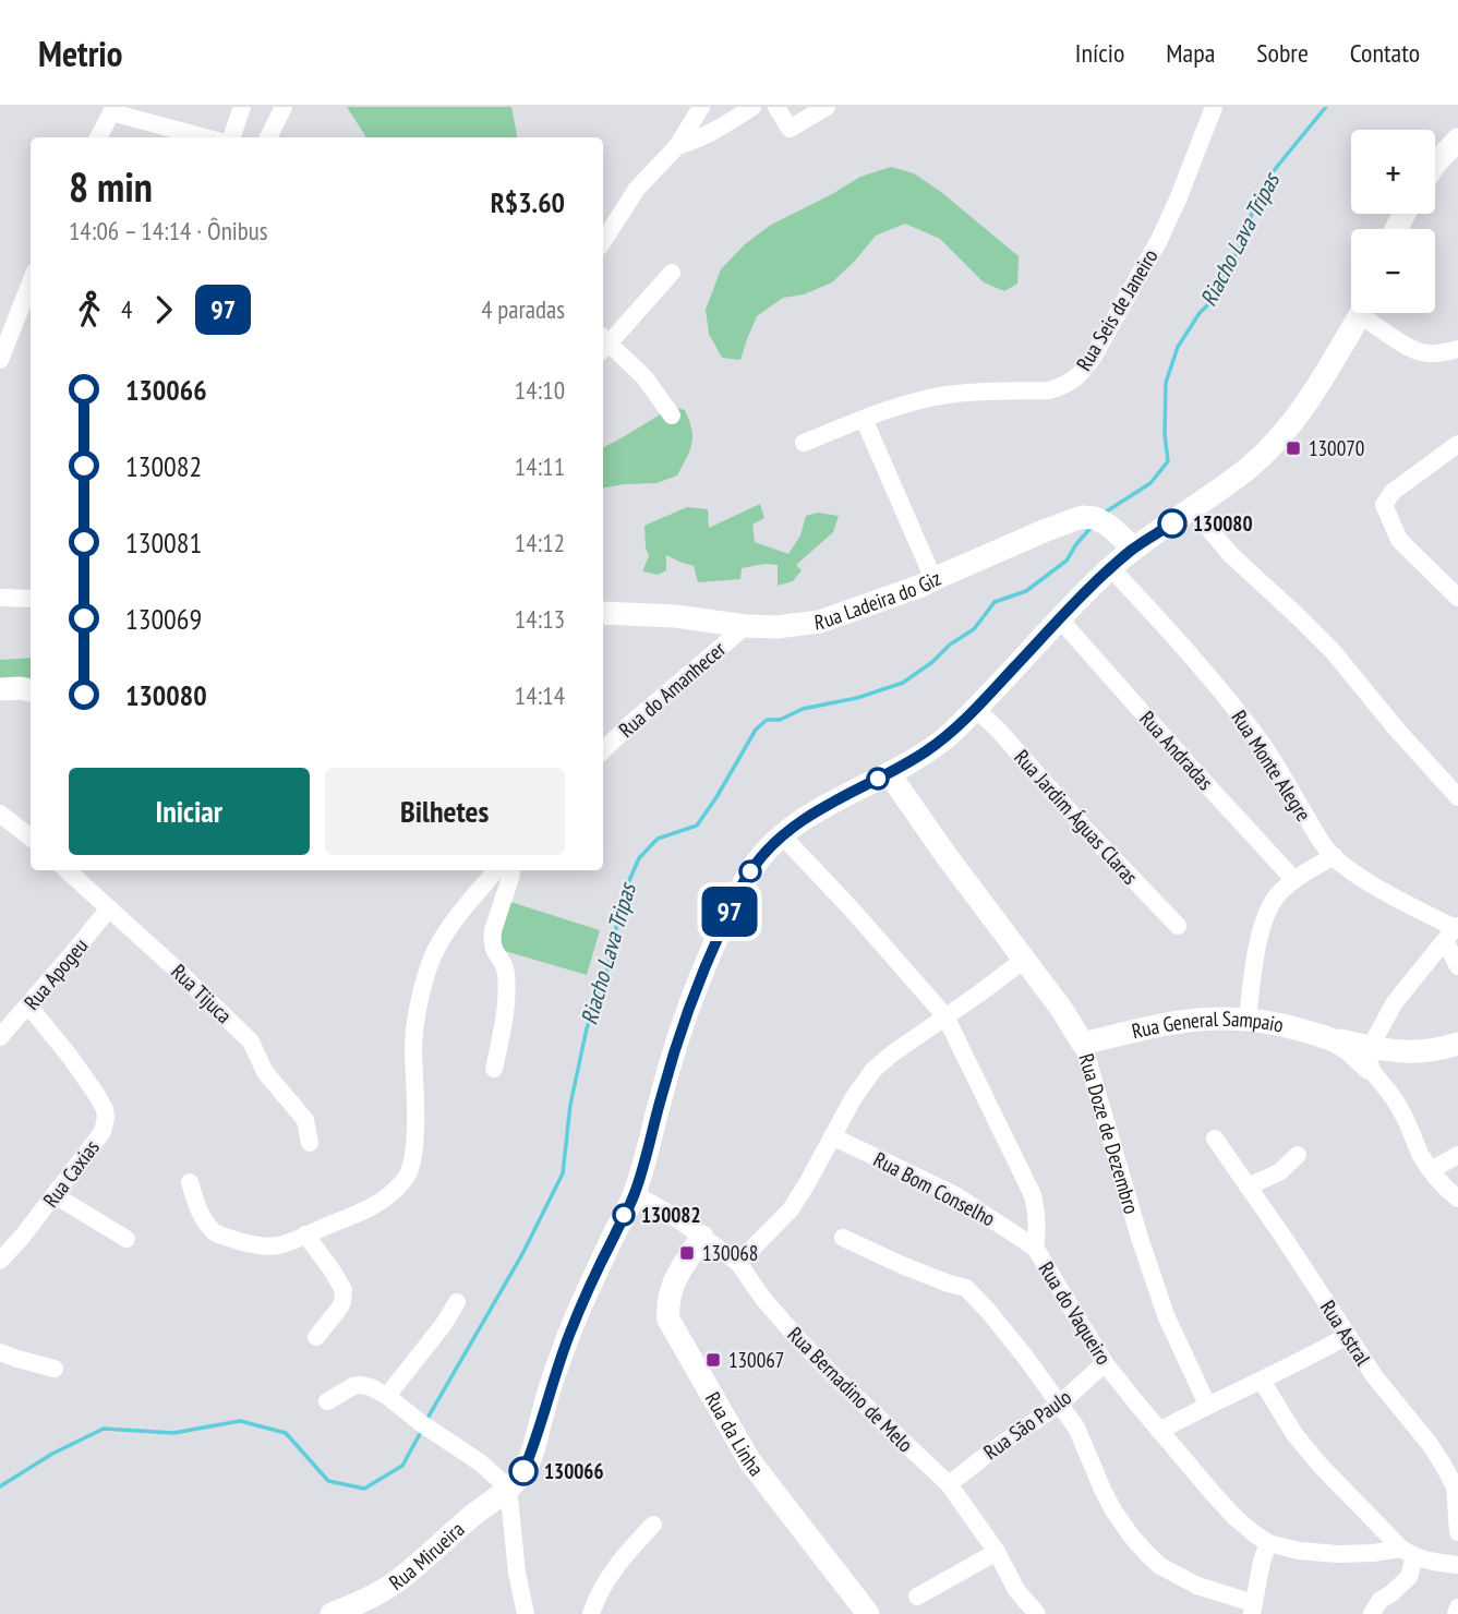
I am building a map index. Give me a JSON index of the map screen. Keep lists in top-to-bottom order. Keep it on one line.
{"streets":{"main road":["Rua Ladeira do Giz","Rua General Sampaio","Rua Doze de Dezembro","Rua da Linha","Rua Mirueira"],"street":["Rua Seis de Janeiro","Rua do Amanhecer","Rua Andradas","Rua Monte Alegre","Rua Jardim Águas Claras","Rua Apogeu","Rua Tijuca","Rua Caxias","Rua Bom Conselho","Rua do Vaqueiro","Rua Astral","Rua Bernadino de Melo","Rua São Paulo"]},"crossings":[["Rua Ladeira do Giz","Rua do Amanhecer"],["Rua Ladeira do Giz","Rua Mirueira"],["Rua Andradas","Rua Mirueira"],["Rua Monte Alegre","Rua Mirueira"],["Rua Jardim Águas Claras","Rua Mirueira"],["Rua Apogeu","Rua Tijuca"],["Rua Apogeu","Rua Caxias"],["Rua General Sampaio","Rua Doze de Dezembro"],["Rua Doze de Dezembro","Rua Mirueira"],["Rua Bom Conselho","Rua do Vaqueiro"],["Rua do Vaqueiro","Rua São Paulo"],["Rua do Vaqueiro","Rua Mirueira"],["Rua Bernadino de Melo","Rua São Paulo"],["Rua Bernadino de Melo","Rua da Linha"],["Rua Bernadino de Melo","Rua Mirueira"]],"water":["Riacho Lava Tripas"],"places":{"transit":["130070","130068","130067"],"other":["130080","130082","130066"]},"lines":["bus line 97"],"page":{"header":"Metrio","nav":["Início","Mapa","Sobre","Contato"],"on_map":"97","map_buttons":["+","−"],"heading":["8 min","14:06 – 14:14 · Ônibus","R$3.60"],"legs":["4","97","4 paradas"],"list":[{"name":"130066","value":"14:10"},{"name":"130082","value":"14:11"},{"name":"130081","value":"14:12"},{"name":"130069","value":"14:13"},{"name":"130080","value":"14:14"}],"buttons":["Iniciar","Bilhetes"]}}
